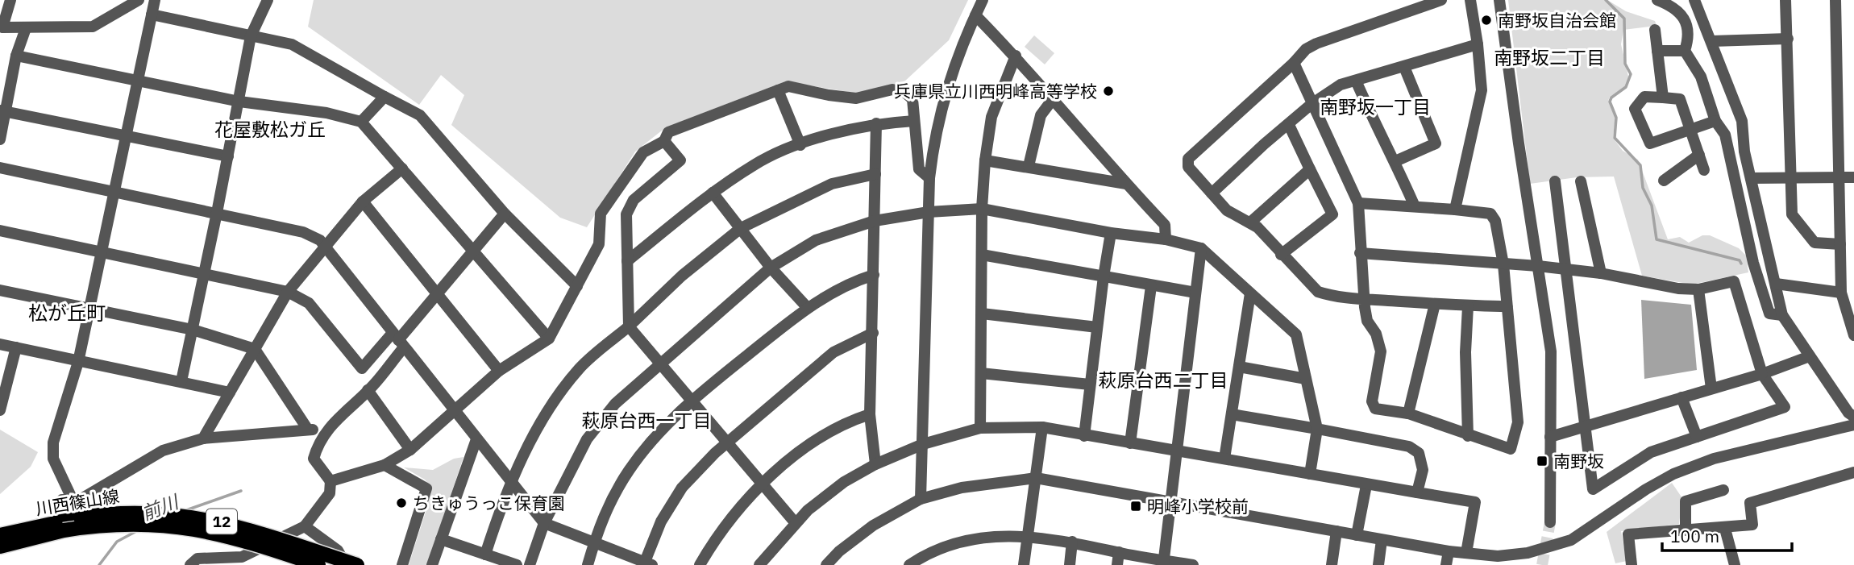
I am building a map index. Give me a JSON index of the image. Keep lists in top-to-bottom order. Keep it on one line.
{"streets":{"main road":["川西篠山線","12"]},"districts":["南野坂二丁目","南野坂一丁目","花屋敷松ガ丘","松が丘町","萩原台西二丁目","萩原台西一丁目"],"water":["前川"],"places":{"other":["南野坂自治会館","兵庫県立川西明峰高等学校","ちきゅうっこ保育園"],"transit":["南野坂","明峰小学校前"]},"scale_bar":"100 m"}
